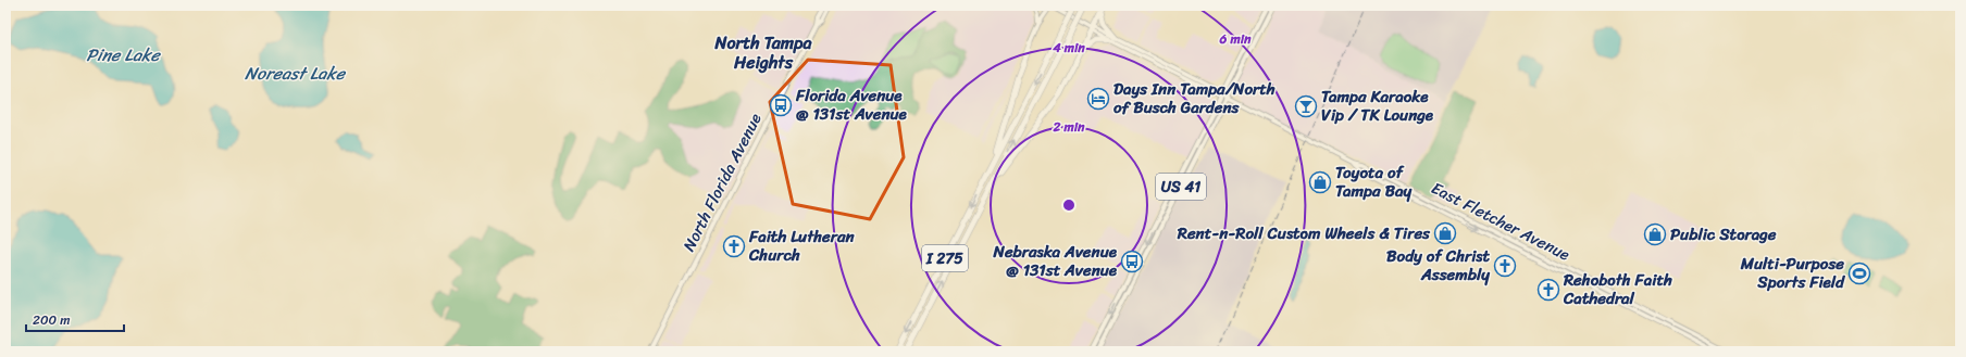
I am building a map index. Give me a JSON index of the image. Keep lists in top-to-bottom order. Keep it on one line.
{"streets":{"highway":["I 275"],"main road":["North Florida Avenue","US 41","East Fletcher Avenue"]},"crossings":[["US 41","East Fletcher Avenue"]],"districts":["North Tampa Heights"],"water":["Pine Lake","Noreast Lake"],"places":{"hotel":["Days Inn Tampa/North of Busch Gardens"],"bus stop":["Florida Avenue @ 131st Avenue","Nebraska Avenue @ 131st Avenue"],"bar":["Tampa Karaoke Vip / TK Lounge"],"shop":["Toyota of Tampa Bay","Rent-n-Roll Custom Wheels & Tires","Public Storage"],"church":["Faith Lutheran Church","Body of Christ Assembly","Rehoboth Faith Cathedral"],"sports":["Multi-Purpose Sports Field"]},"scale_bar":"200 m","rings":["6 min","4 min","2 min"]}
